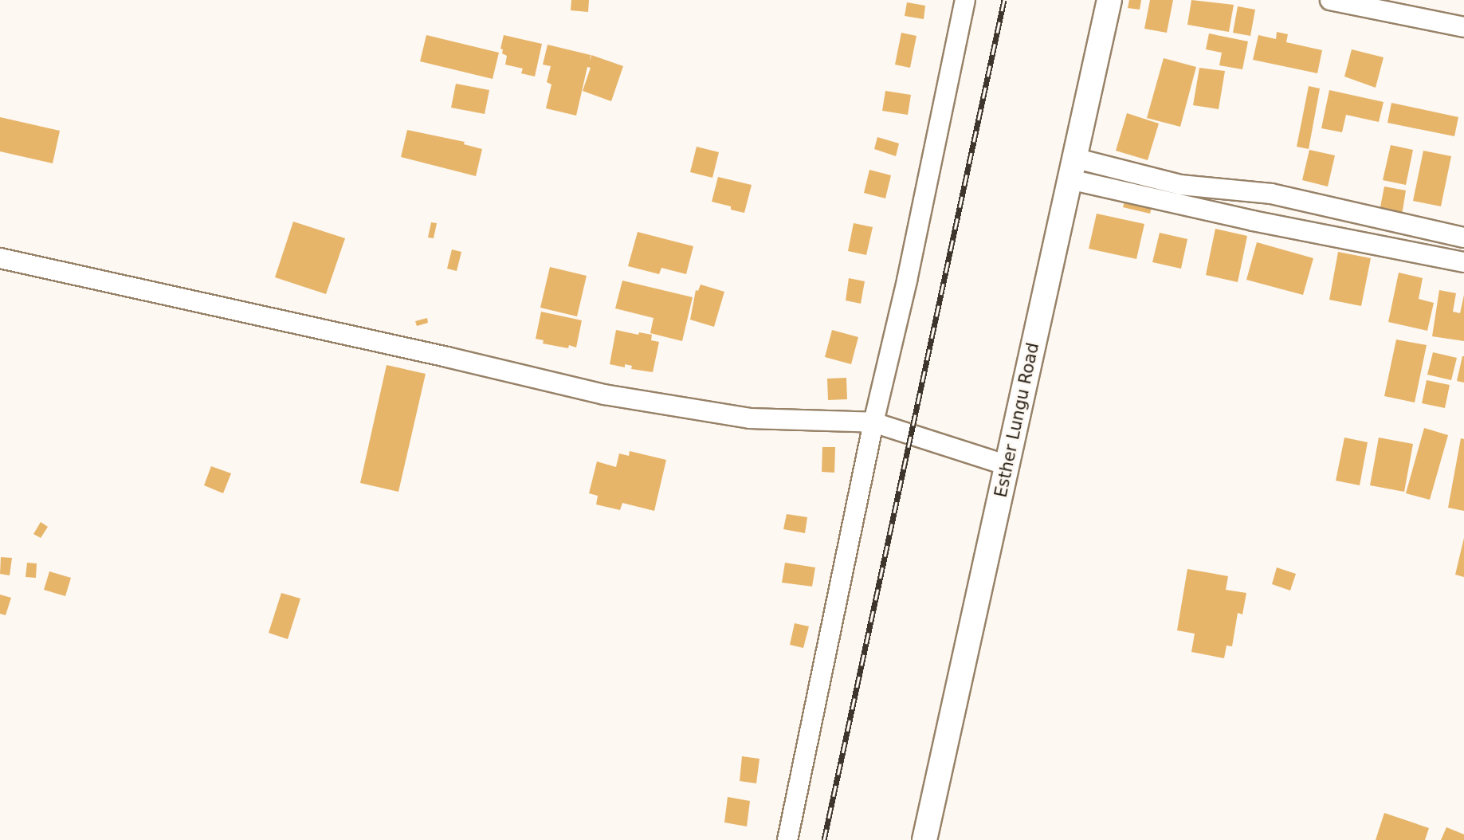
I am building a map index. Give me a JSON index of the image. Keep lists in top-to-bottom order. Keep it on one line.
{"streets":{"street":["Esther Lungu Road"]}}
